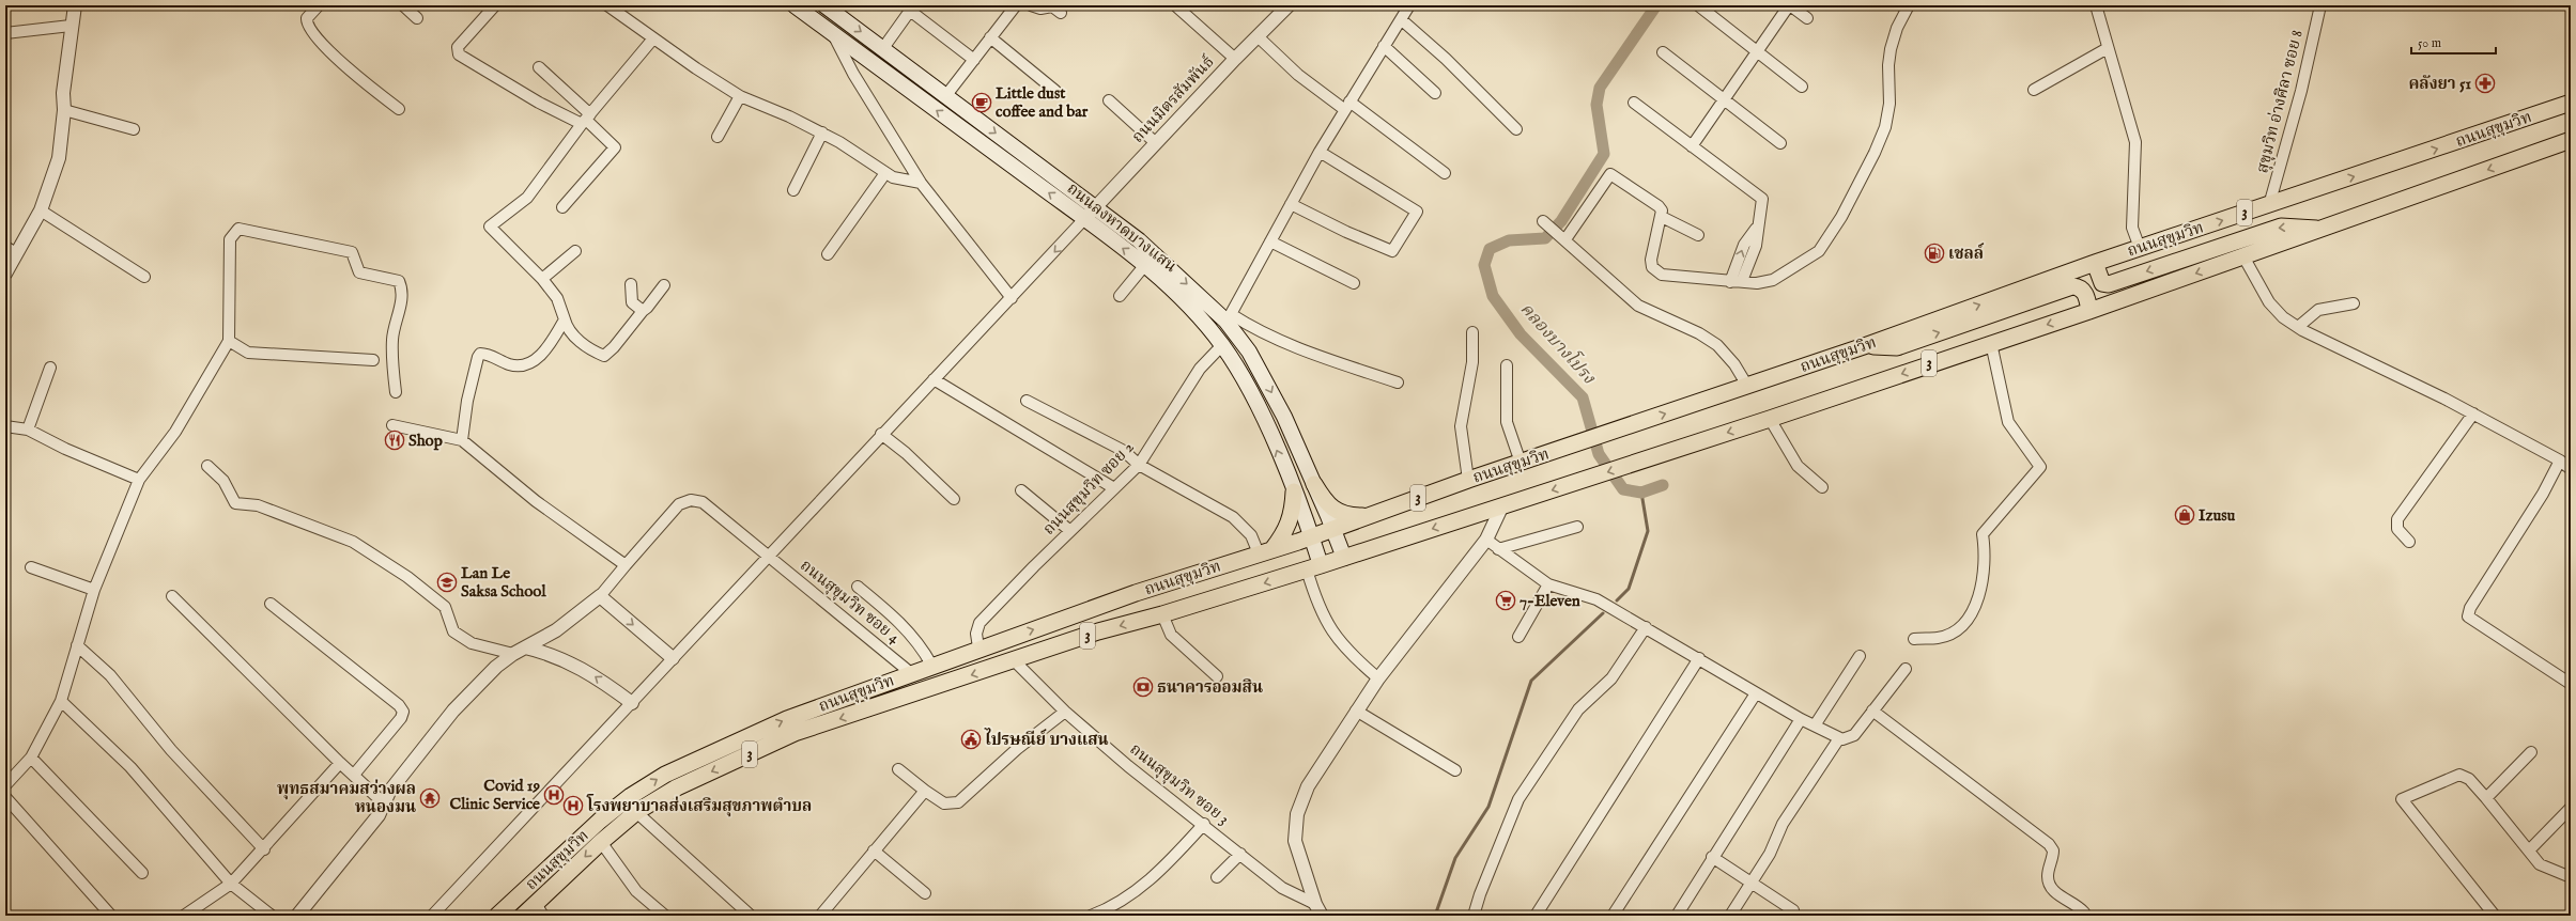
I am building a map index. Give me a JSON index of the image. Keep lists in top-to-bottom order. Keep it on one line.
{"streets":{"main road":["ถนนสุขุมวิท","3","ถนนลงหาดบางแสน"],"street":["ถนนมิตรสัมพันธ์","สุขุมวิท อ่างศิลา ซอย 8","ถนนสุขุมวิท ซอย 2","ถนนสุขุมวิท ซอย 4","ถนนสุขุมวิท ซอย 3"]},"crossings":[["ถนนมิตรสัมพันธ์","ถนนลงหาดบางแสน"],["สุขุมวิท อ่างศิลา ซอย 8","ถนนสุขุมวิท"],["ถนนสุขุมวิท","ถนนลงหาดบางแสน"],["ถนนสุขุมวิท","ถนนสุขุมวิท ซอย 2"],["ถนนสุขุมวิท","ถนนสุขุมวิท ซอย 4"],["ถนนสุขุมวิท","ถนนสุขุมวิท ซอย 3"],["ถนนลงหาดบางแสน","ถนนสุขุมวิท ซอย 2"]],"water":["คลองบางโปรง"],"places":{"pharmacy":["คลังยา 51"],"cafe":["Little dust coffee and bar"],"fuel station":["เชลล์"],"restaurant":["Shop"],"shop":["Izusu"],"school or university":["Lan Le Saksa School"],"supermarket":["7-Eleven"],"bank":["ธนาคารออมสิน"],"public building":["ไปรษณีย์ บางแสน"],"hospital":["Covid 19 Clinic Service","โรงพยาบาลส่งเสริมสุขภาพตำบล"],"temple":["พุทธสมาคมสว่างผล หนองมน"]},"scale_bar":"50 m"}
